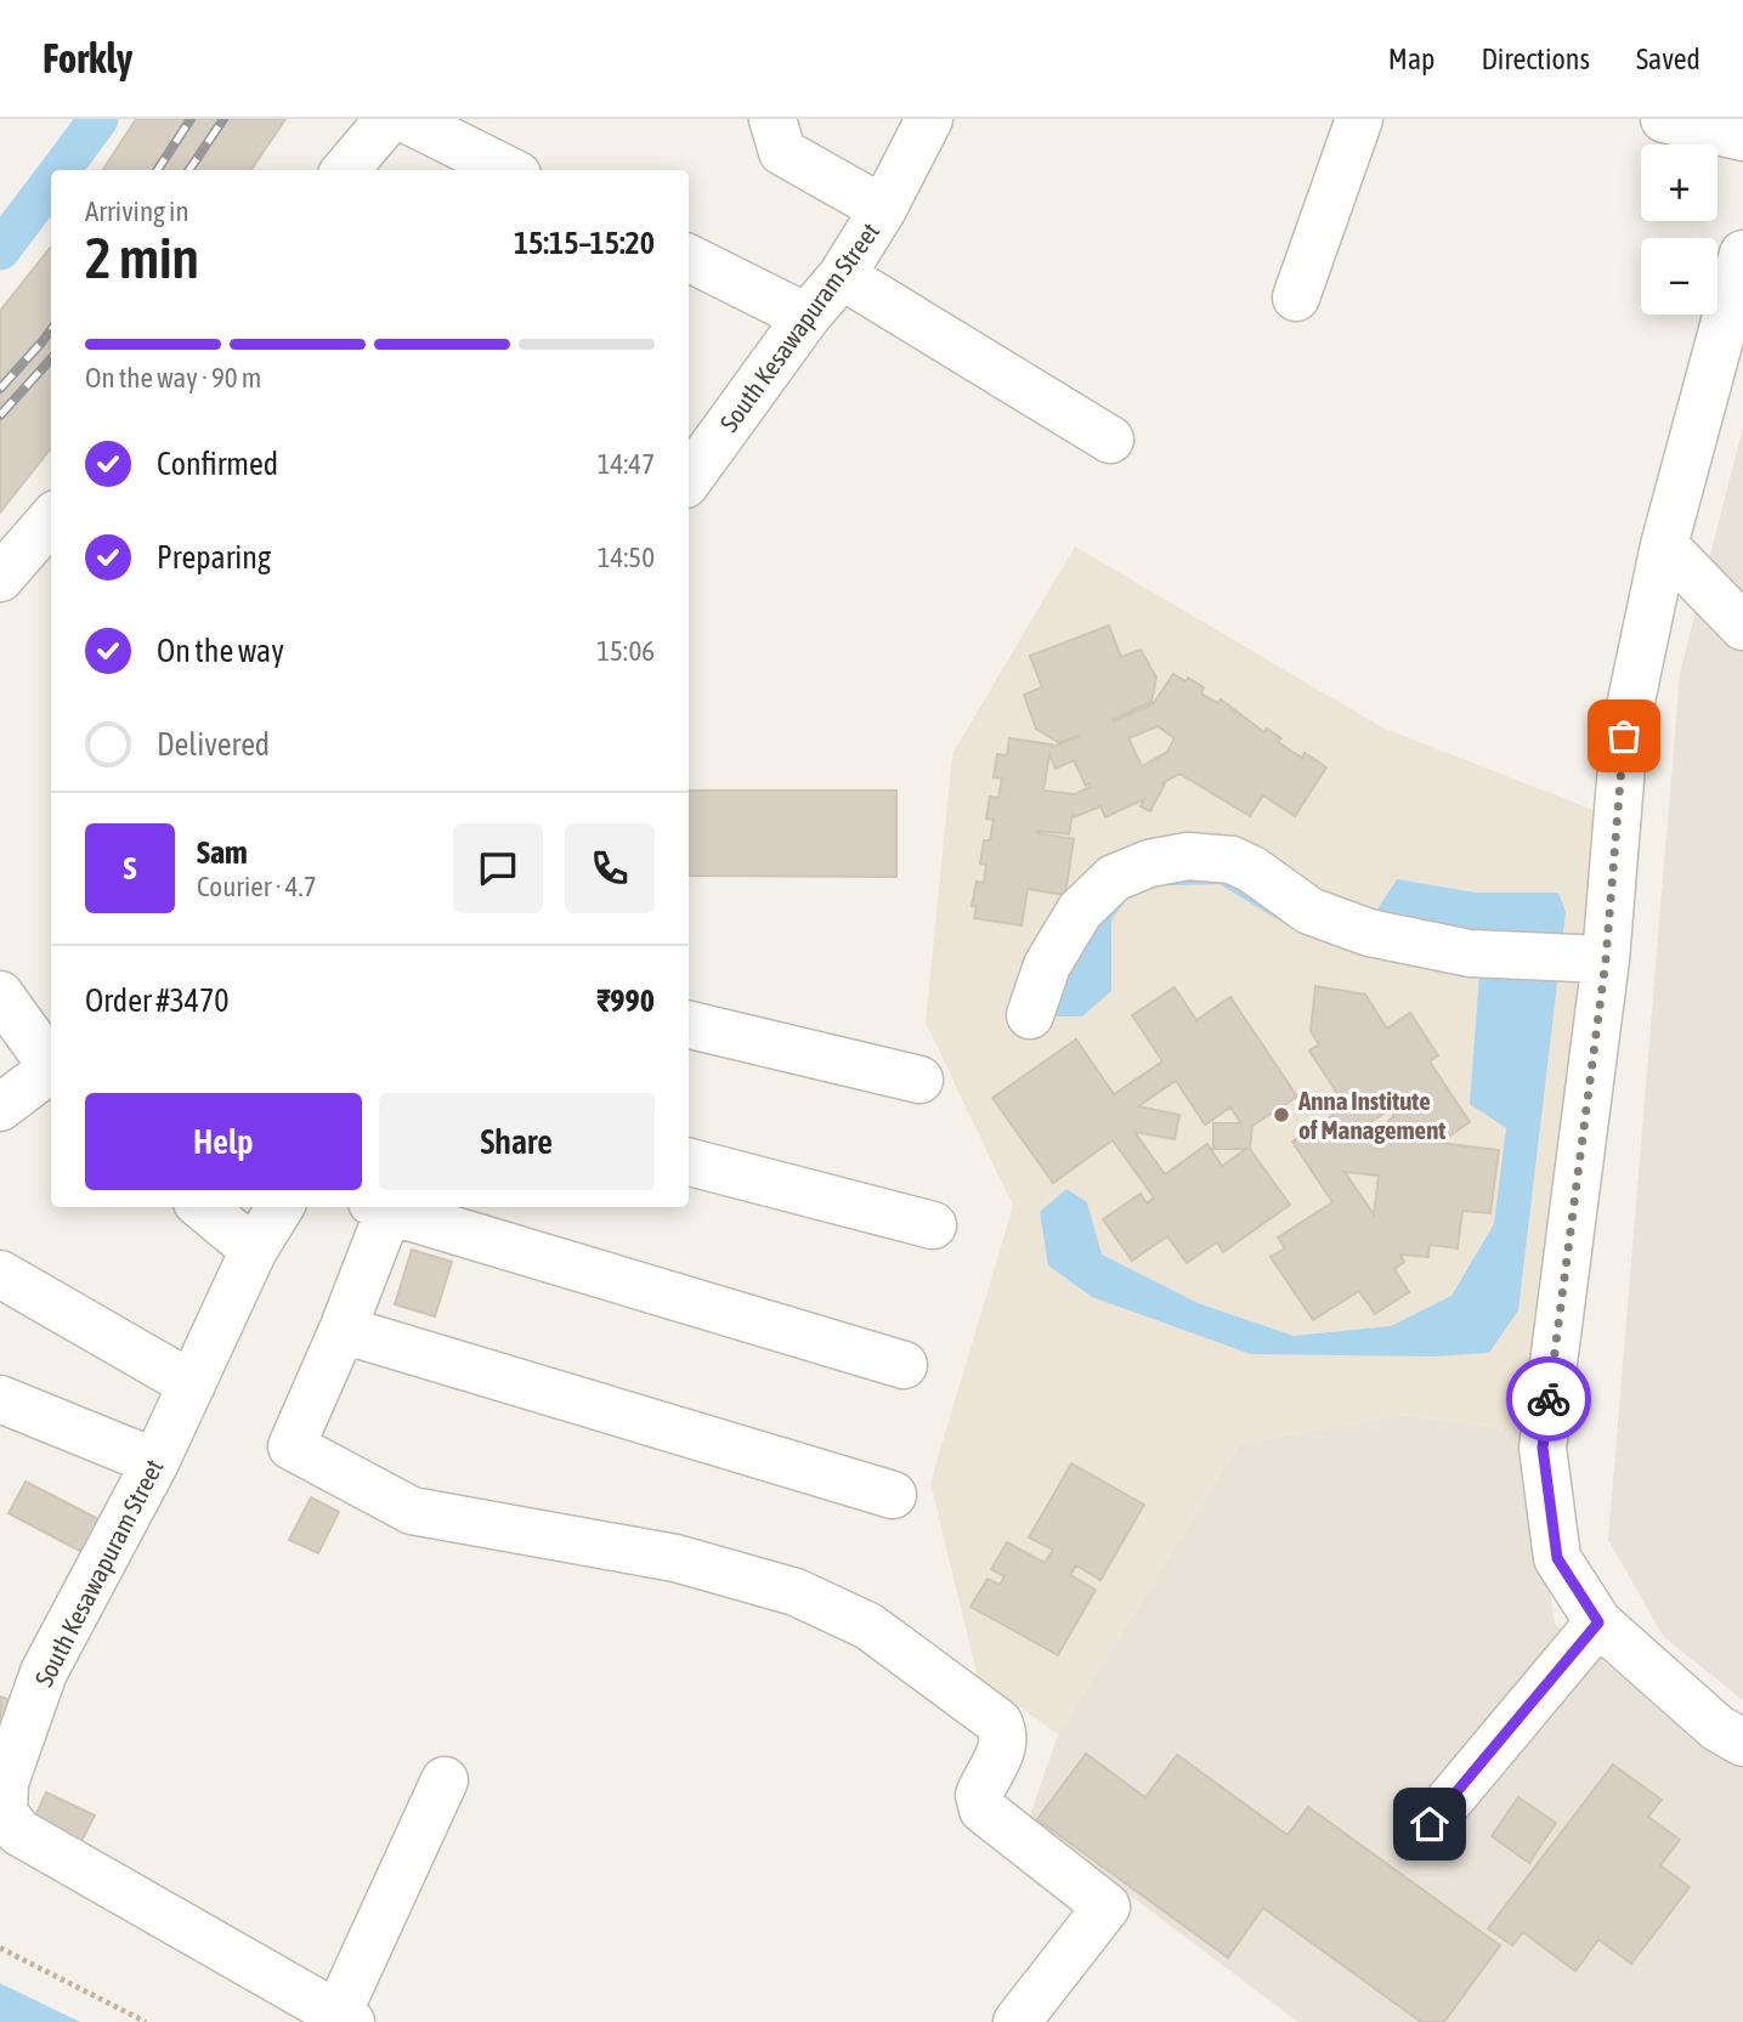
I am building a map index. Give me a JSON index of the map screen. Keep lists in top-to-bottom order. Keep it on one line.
{"streets":{"street":["South Kesawapuram Street"]},"places":["Anna Institute of Management"],"page":{"header":"Forkly","nav":["Map","Directions","Saved"],"map_buttons":["+","−"],"heading":["2 min","Arriving in","15:15–15:20"],"panel":["Sam","Courier · 4.7","Order #3470","₹990"],"bar":"On the way · 90 m","list":[["Confirmed","14:47"],["Preparing","14:50"],["On the way","15:06"],"Delivered"],"round":"S","buttons":["Help","Share"]}}
